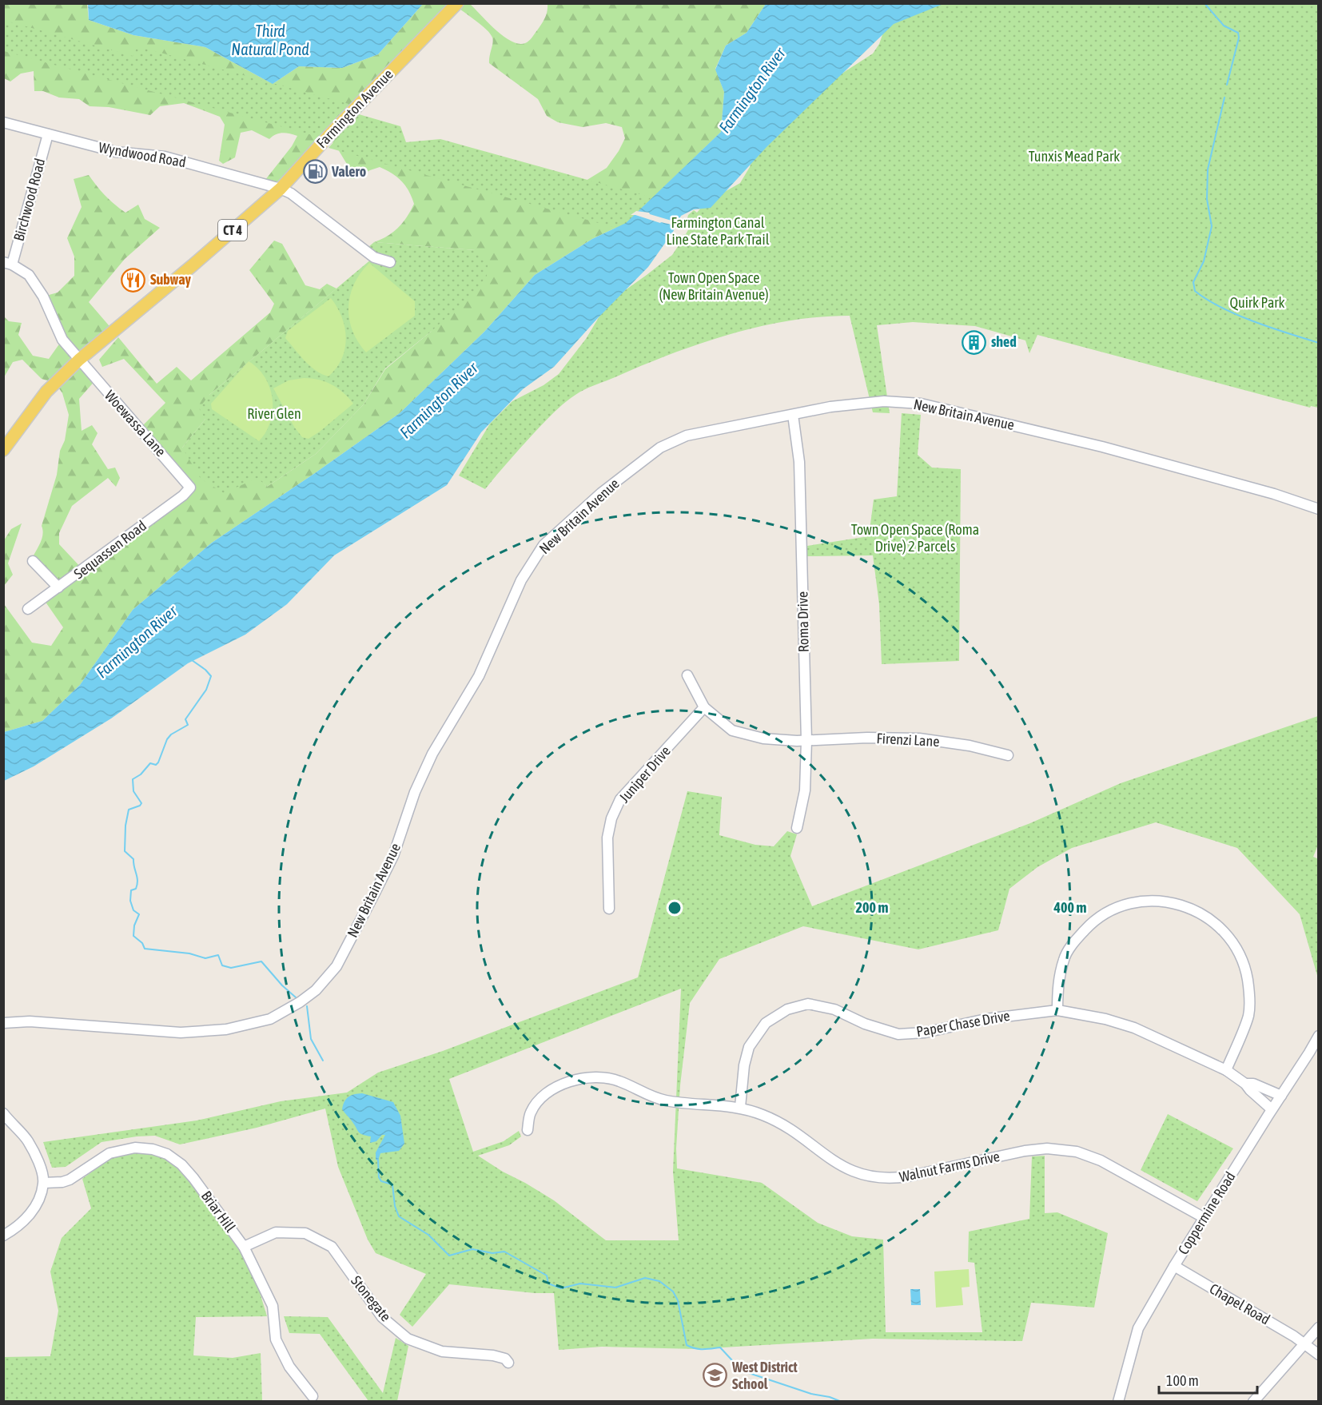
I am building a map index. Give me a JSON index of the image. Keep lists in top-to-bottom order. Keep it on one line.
{"streets":{"main road":["Farmington Avenue","CT 4"],"street":["Wyndwood Road","Birchwood Road","New Britain Avenue","Woewassa Lane","Sequassen Road","Roma Drive","Firenzi Lane","Juniper Drive","Paper Chase Drive","Walnut Farms Drive","Briar Hill","Coppermine Road","Stonegate","Chapel Road"]},"crossings":[["Farmington Avenue","Wyndwood Road"],["Farmington Avenue","Woewassa Lane"],["Wyndwood Road","Birchwood Road"],["Birchwood Road","Woewassa Lane"],["New Britain Avenue","Roma Drive"],["Woewassa Lane","Sequassen Road"],["Roma Drive","Firenzi Lane"],["Firenzi Lane","Juniper Drive"],["Paper Chase Drive","Walnut Farms Drive"],["Paper Chase Drive","Coppermine Road"],["Walnut Farms Drive","Coppermine Road"],["Briar Hill","Stonegate"],["Coppermine Road","Chapel Road"]],"water":["Third Natural Pond","Farmington River"],"parks":["Tunxis Mead Park","Farmington Canal Line State Park Trail","Town Open Space (New Britain Avenue)","Quirk Park","River Glen","Town Open Space (Roma Drive) 2 Parcels"],"places":{"fuel station":["Valero"],"restaurant":["Subway"],"building":["shed"],"school or university":["West District School"]},"scale_bar":"100 m","rings":["200 m","400 m"]}
